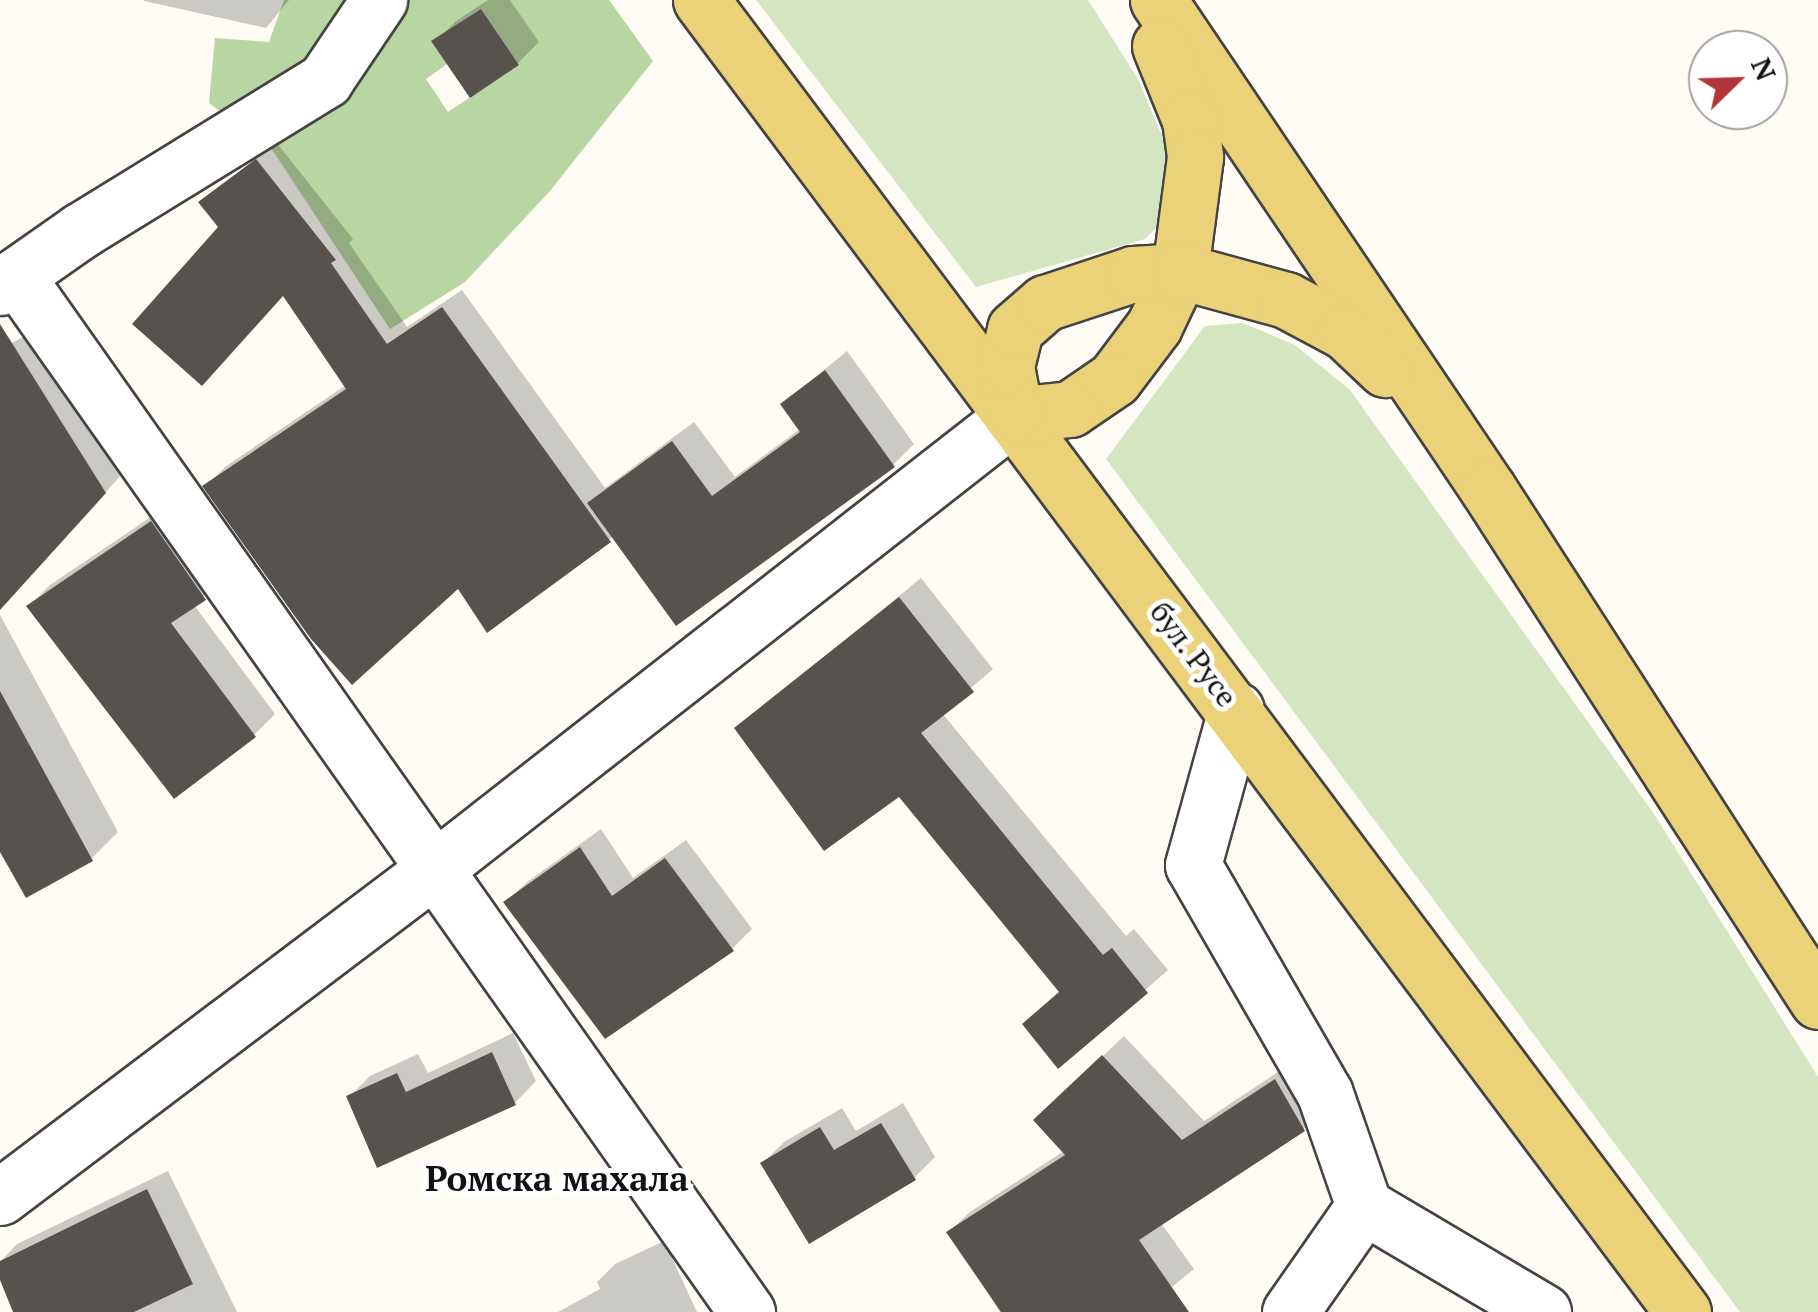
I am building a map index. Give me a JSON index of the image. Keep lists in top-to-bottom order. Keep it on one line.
{"streets":{"main road":["бул. Русе"]},"districts":["Ромска махала"],"north":"top right"}
